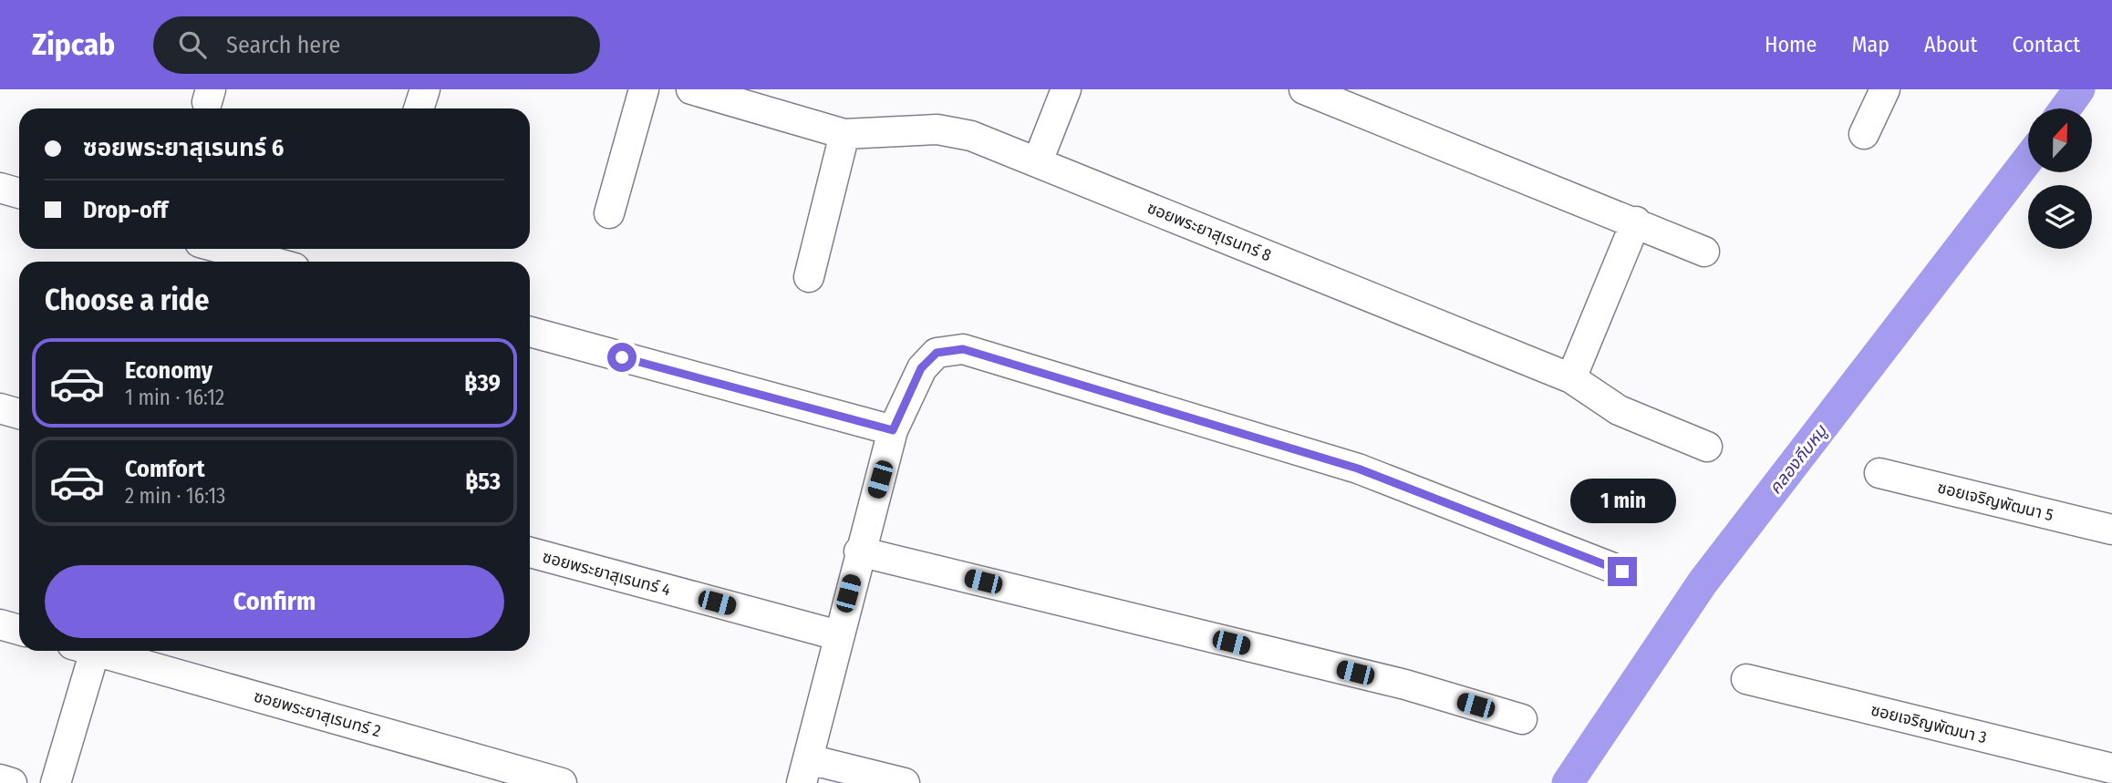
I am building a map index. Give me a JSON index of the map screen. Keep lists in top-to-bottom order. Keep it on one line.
{"streets":{"street":["ซอยพระยาสุเรนทร์ 8","ซอยเจริญพัฒนา 5","ซอยพระยาสุเรนทร์ 4","ซอยพระยาสุเรนทร์ 2","ซอยเจริญพัฒนา 3"]},"water":["คลองกีบหมู"],"north":"top","page":{"header":"Zipcab","search":"Search here","nav":["Home","Map","About","Contact"],"banner":["ซอยพระยาสุเรนทร์ 6","Drop-off"],"heading":"Choose a ride","list":[{"name":"Economy","note":"1 min · 16:12","value":"฿39"},{"name":"Comfort","note":"2 min · 16:13","value":"฿53"}],"bubble":"1 min","buttons":"Confirm"}}
